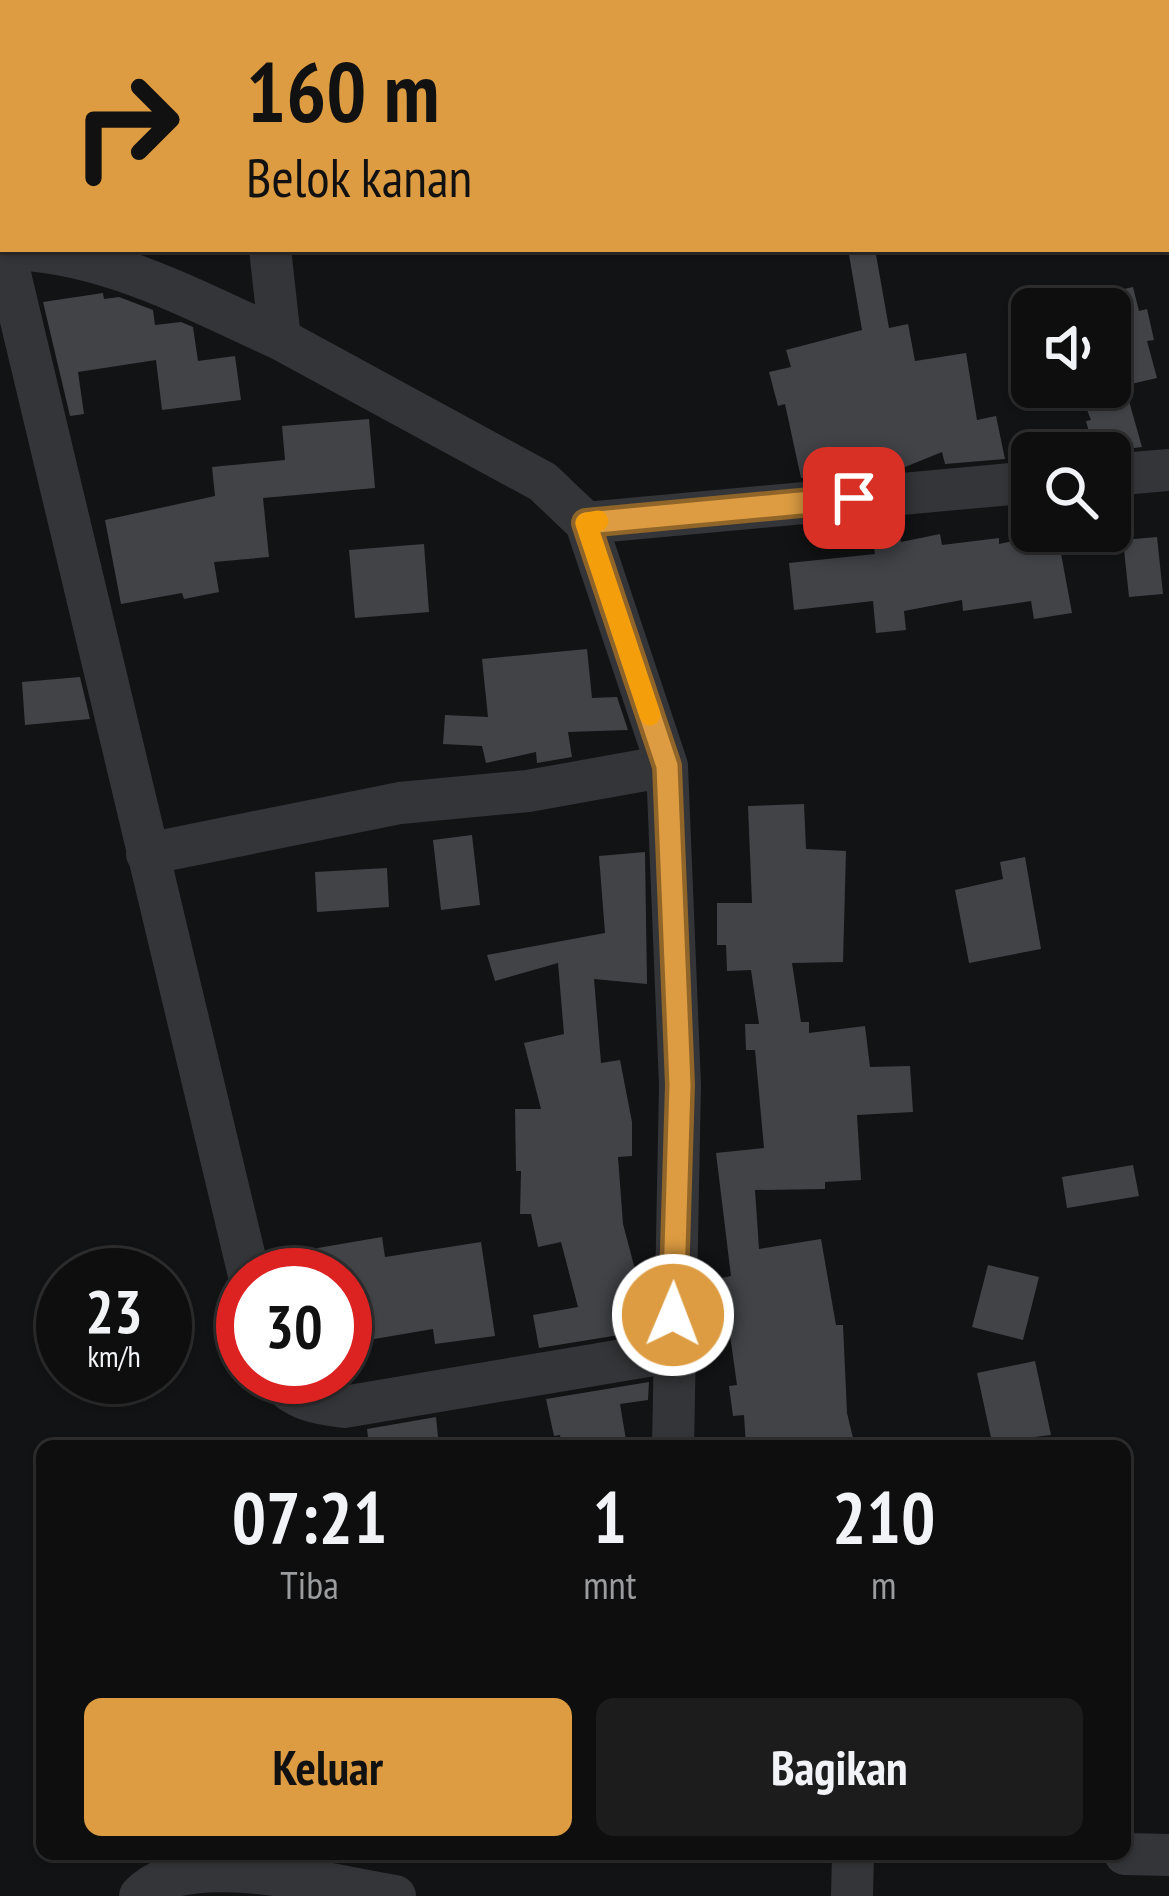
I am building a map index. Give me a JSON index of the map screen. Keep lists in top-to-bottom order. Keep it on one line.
{"page":{"turn":["160 m","Belok kanan"],"speed":"23 km/h","limit":"30","eta":["07:21","Tiba","1","mnt","210","m"],"buttons":["Keluar","Bagikan"]}}
